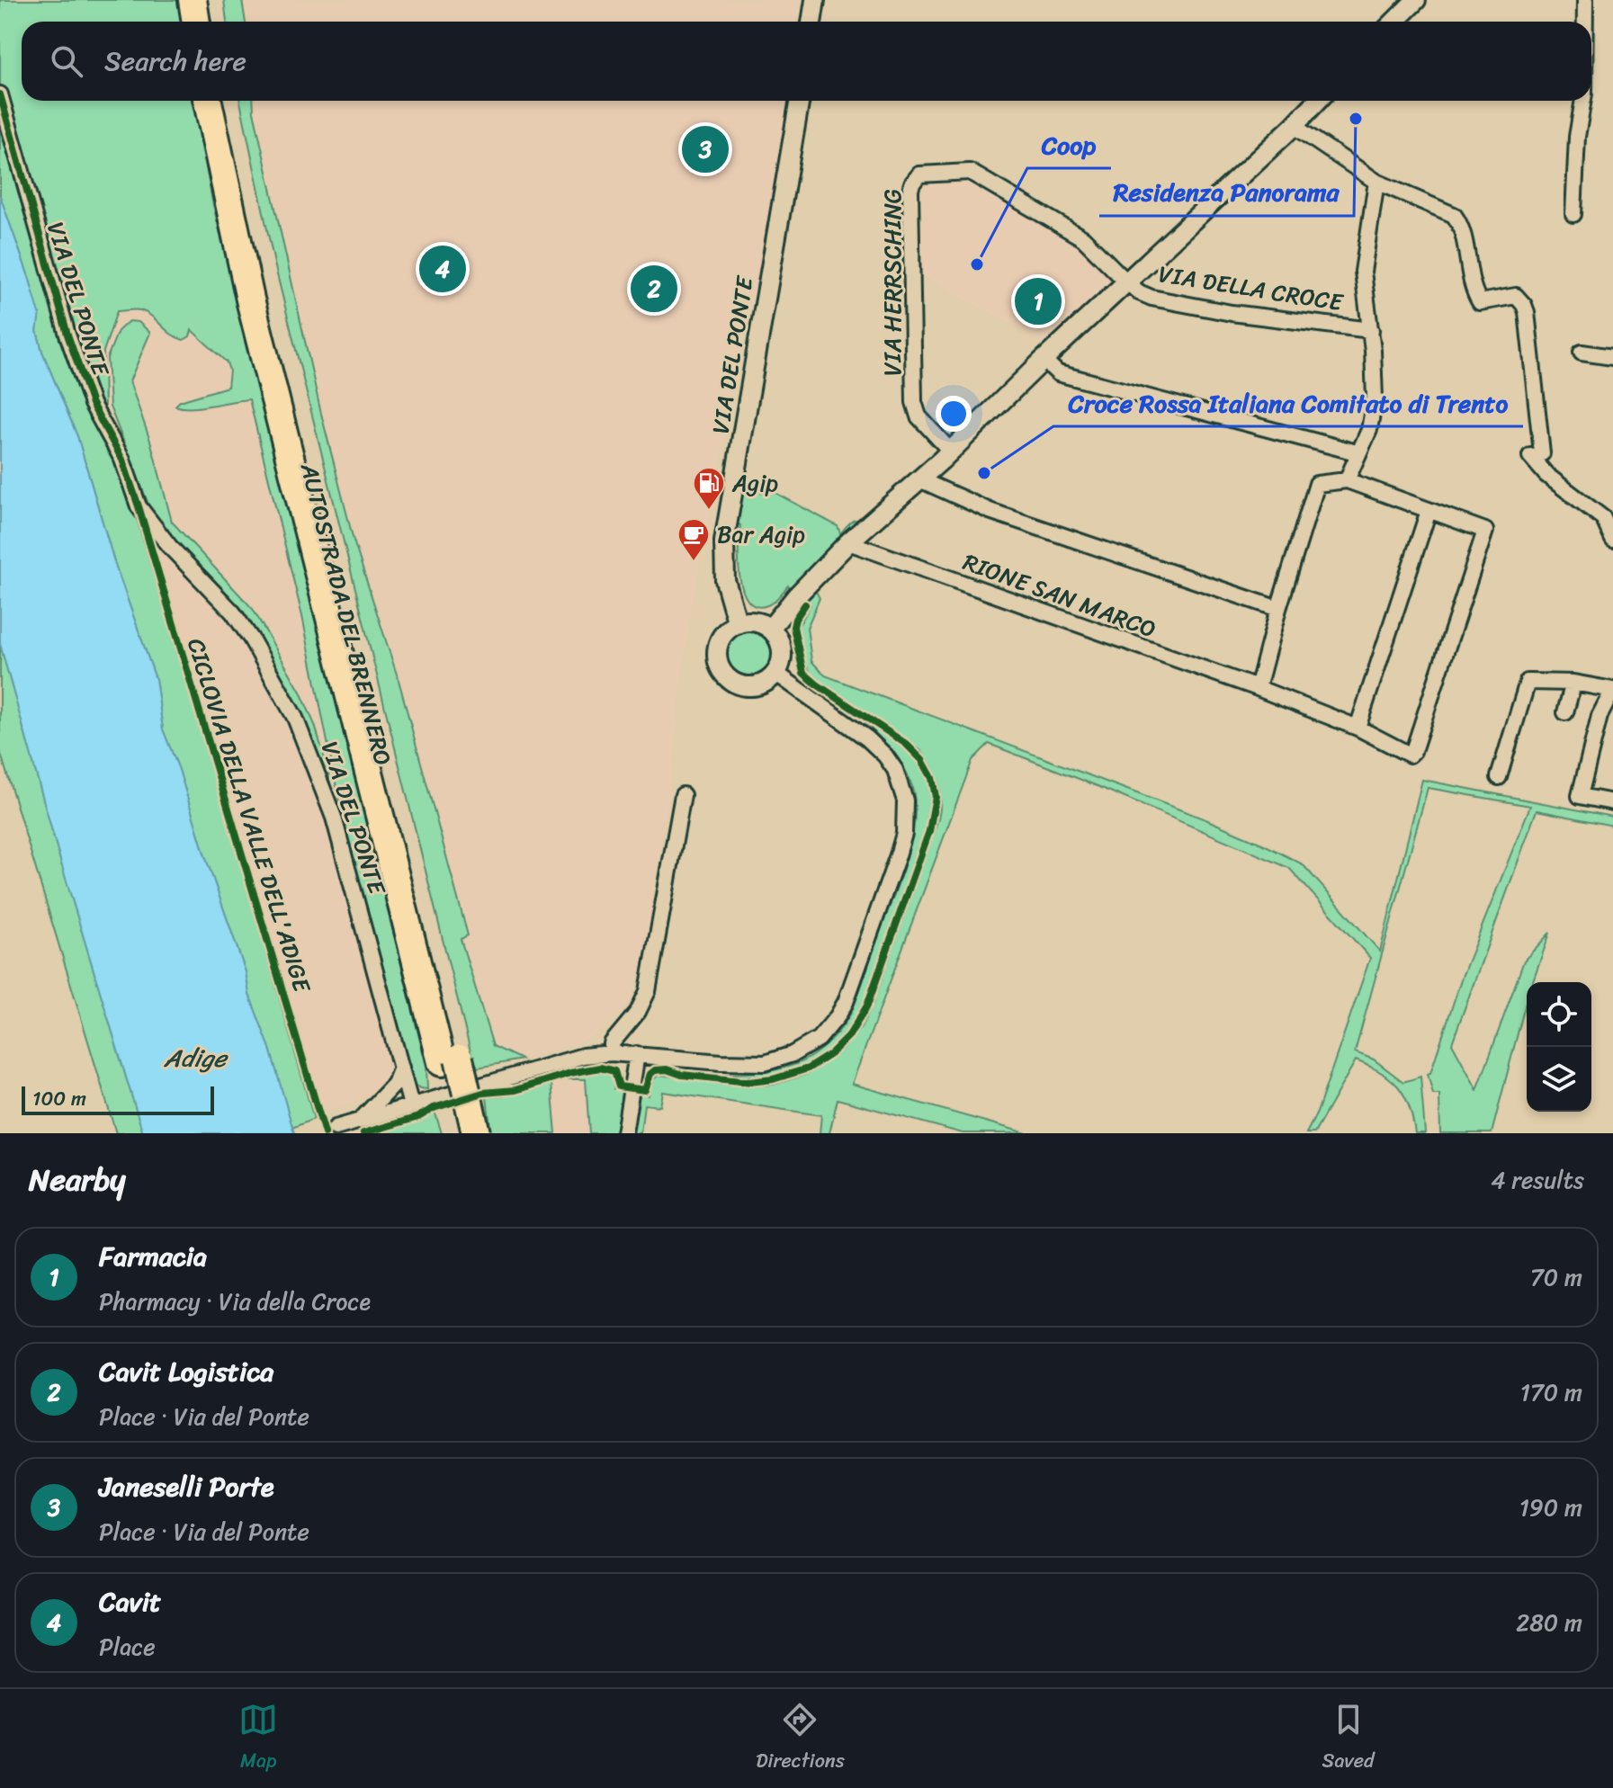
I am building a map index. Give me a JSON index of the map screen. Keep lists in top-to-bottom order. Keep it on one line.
{"streets":{"highway":["AUTOSTRADA DEL BRENNERO"],"street":["VIA HERRSCHING","VIA DELLA CROCE","VIA DEL PONTE","RIONE SAN MARCO"],"cycle path":["CICLOVIA DELLA VALLE DELL'ADIGE"]},"crossings":[["VIA HERRSCHING","VIA DELLA CROCE"],["VIA DELLA CROCE","VIA DEL PONTE"],["VIA DELLA CROCE","RIONE SAN MARCO"]],"water":["Adige"],"places":{"other":["Residenza Panorama","Coop","Croce Rossa Italiana Comitato di Trento"],"fuel station":["Agip"],"cafe":["Bar Agip"]},"scale_bar":"100 m","page":{"search":"Search here","pins":["3","4","2","1"],"scale":"100 m","heading":["Nearby","4 results"],"list":[{"mark":"1","name":"Farmacia","note":"Pharmacy · Via della Croce","value":"70 m"},{"mark":"2","name":"Cavit Logistica","note":"Place · Via del Ponte","value":"170 m"},{"mark":"3","name":"Janeselli Porte","note":"Place · Via del Ponte","value":"190 m"},{"mark":"4","name":"Cavit","note":"Place","value":"280 m"}],"nav":["Map","Directions","Saved"]}}
